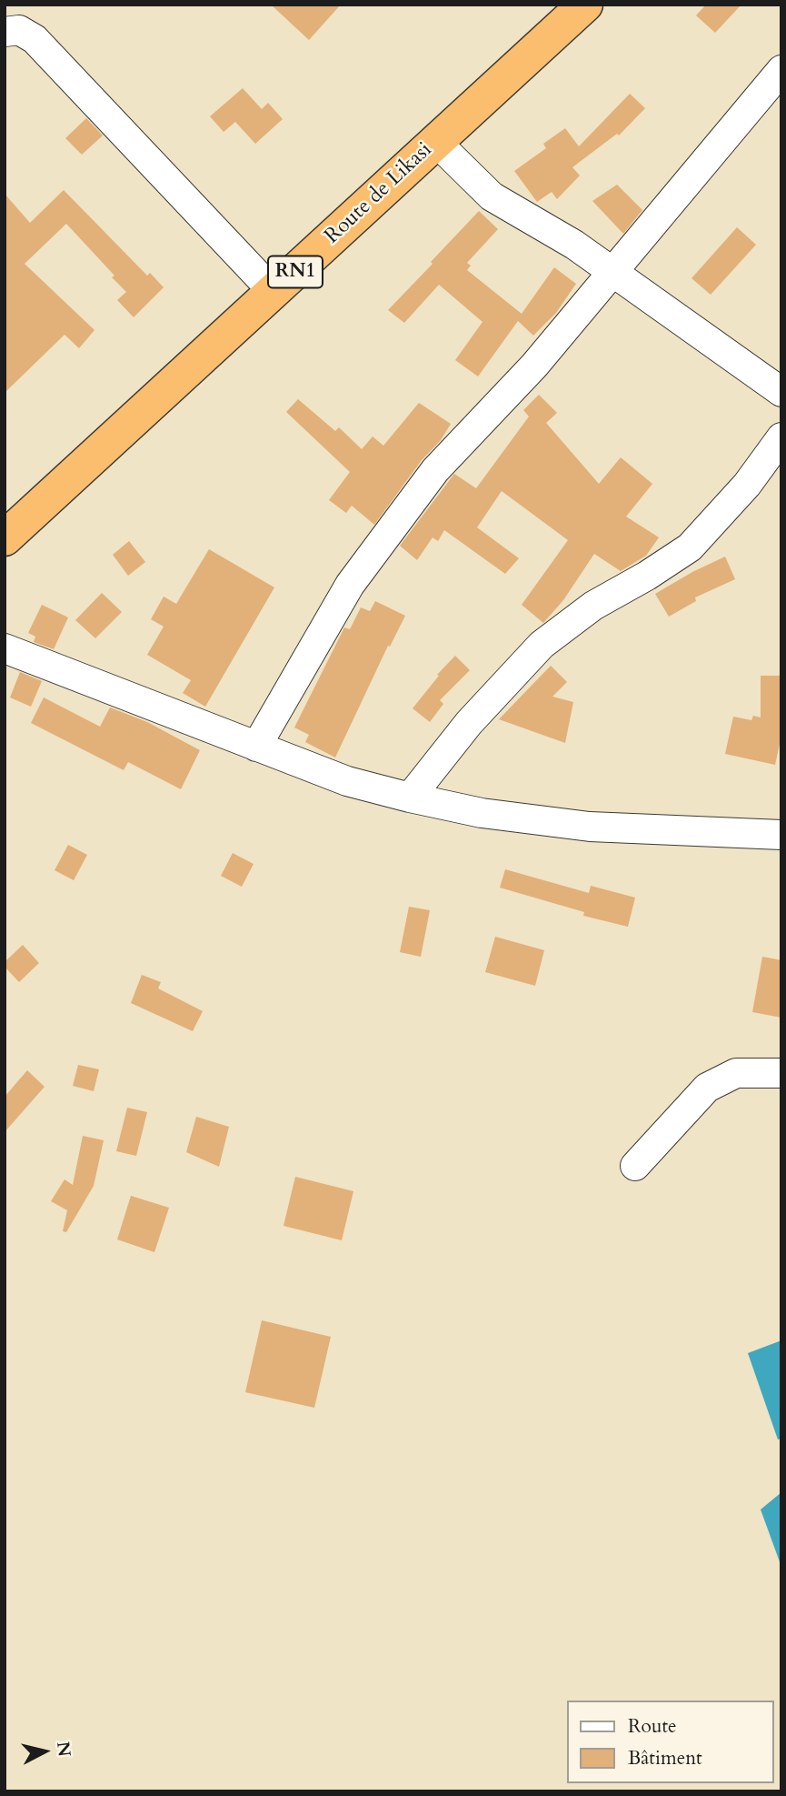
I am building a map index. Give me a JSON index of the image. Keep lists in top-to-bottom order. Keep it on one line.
{"streets":{"highway":["Route de Likasi","RN1"]},"legend":["Route","Bâtiment"],"north":"right"}
